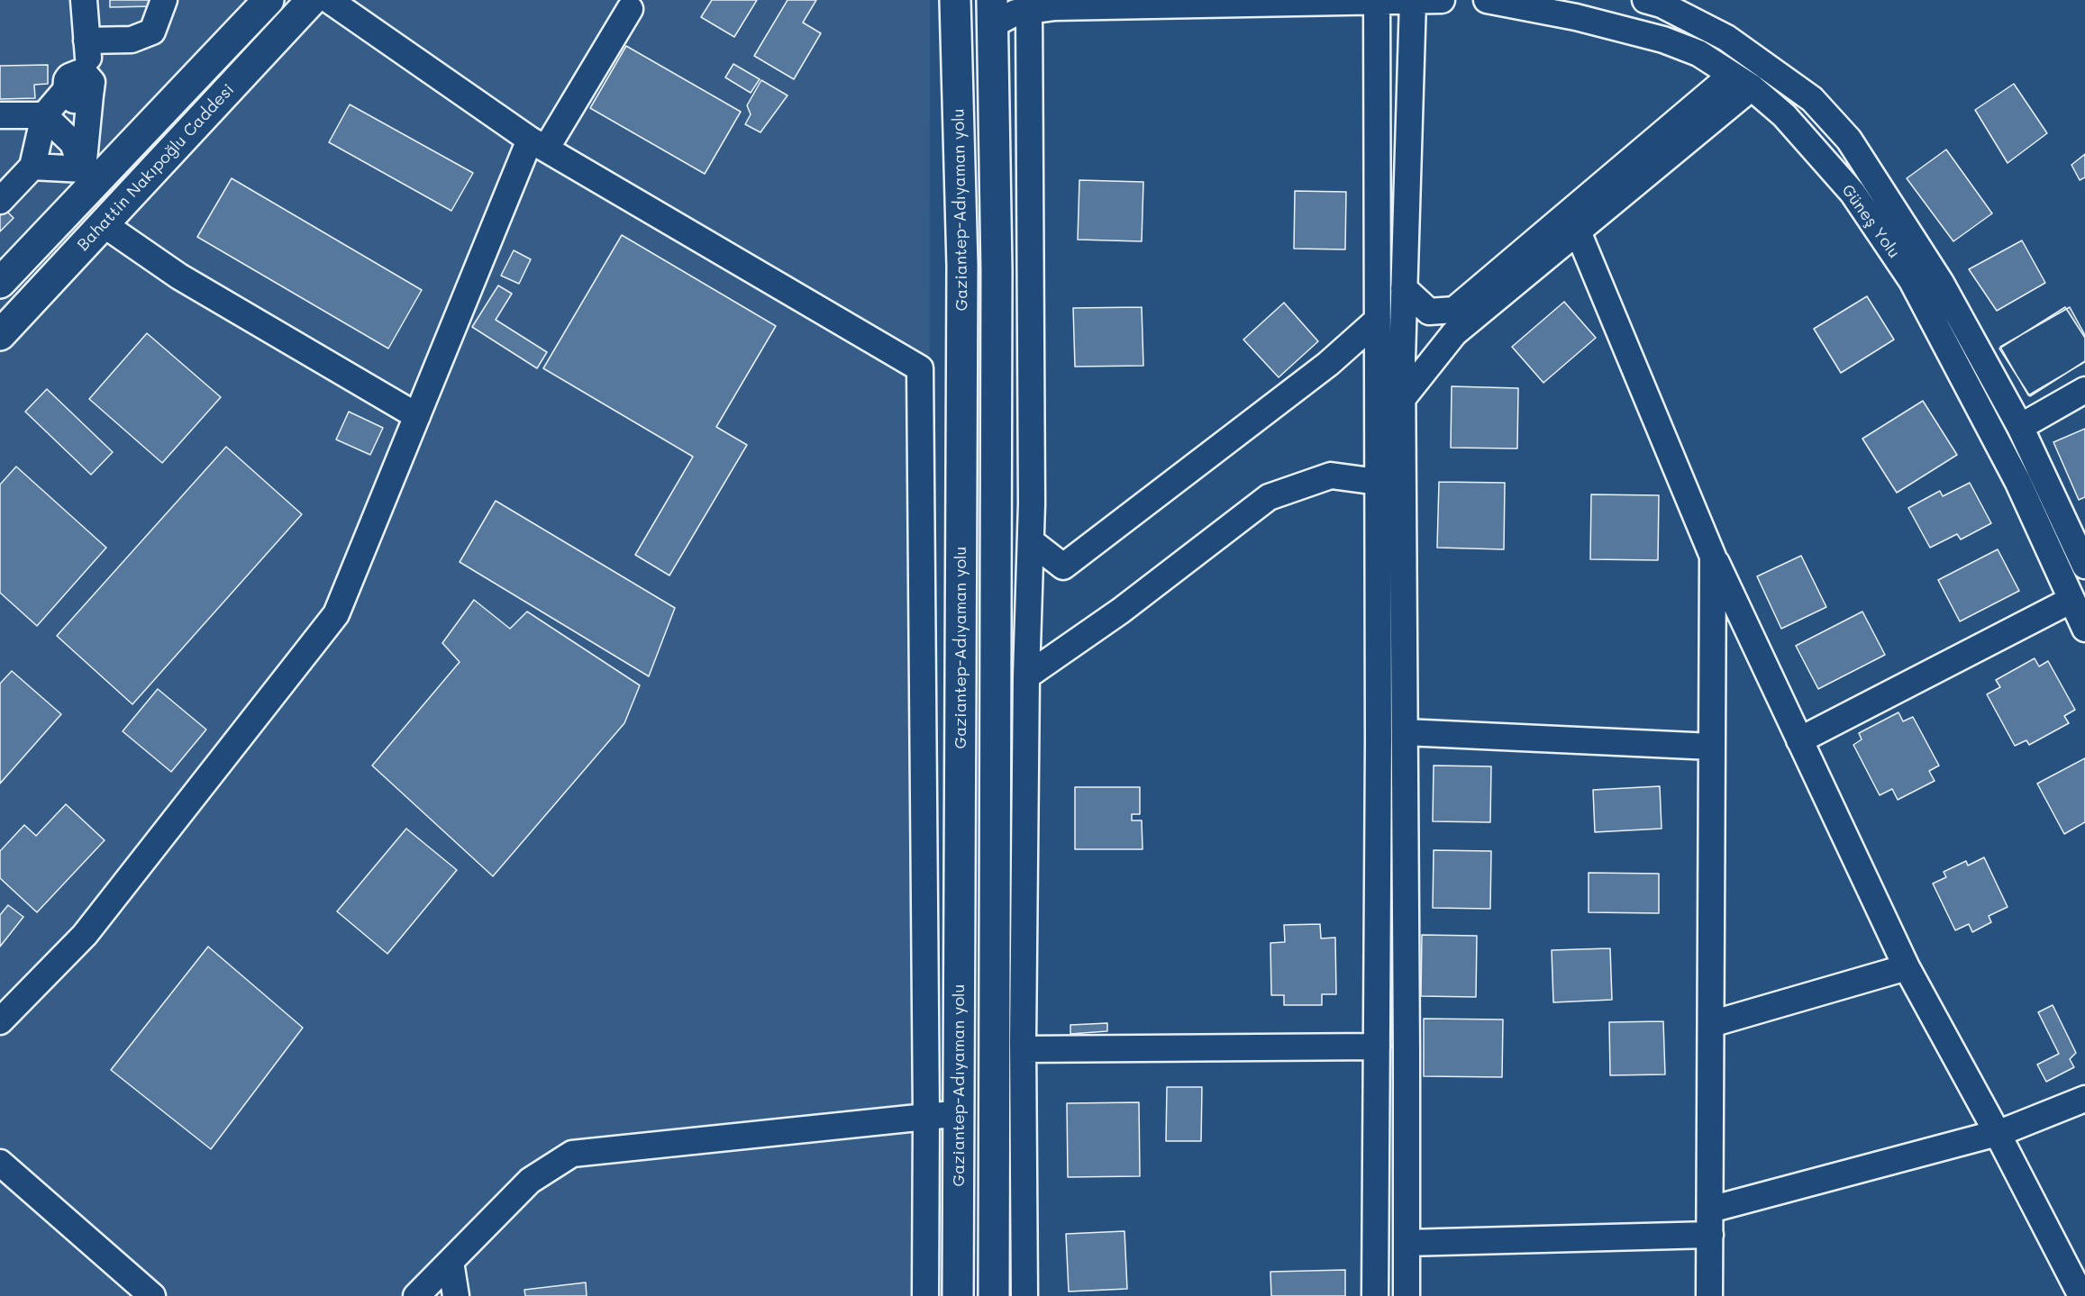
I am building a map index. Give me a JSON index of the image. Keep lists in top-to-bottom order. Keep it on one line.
{"streets":{"main road":["Bahattin Nakıpoğlu Caddesi","Gaziantep-Adıyaman yolu"],"street":["Güneş Yolu"]}}
